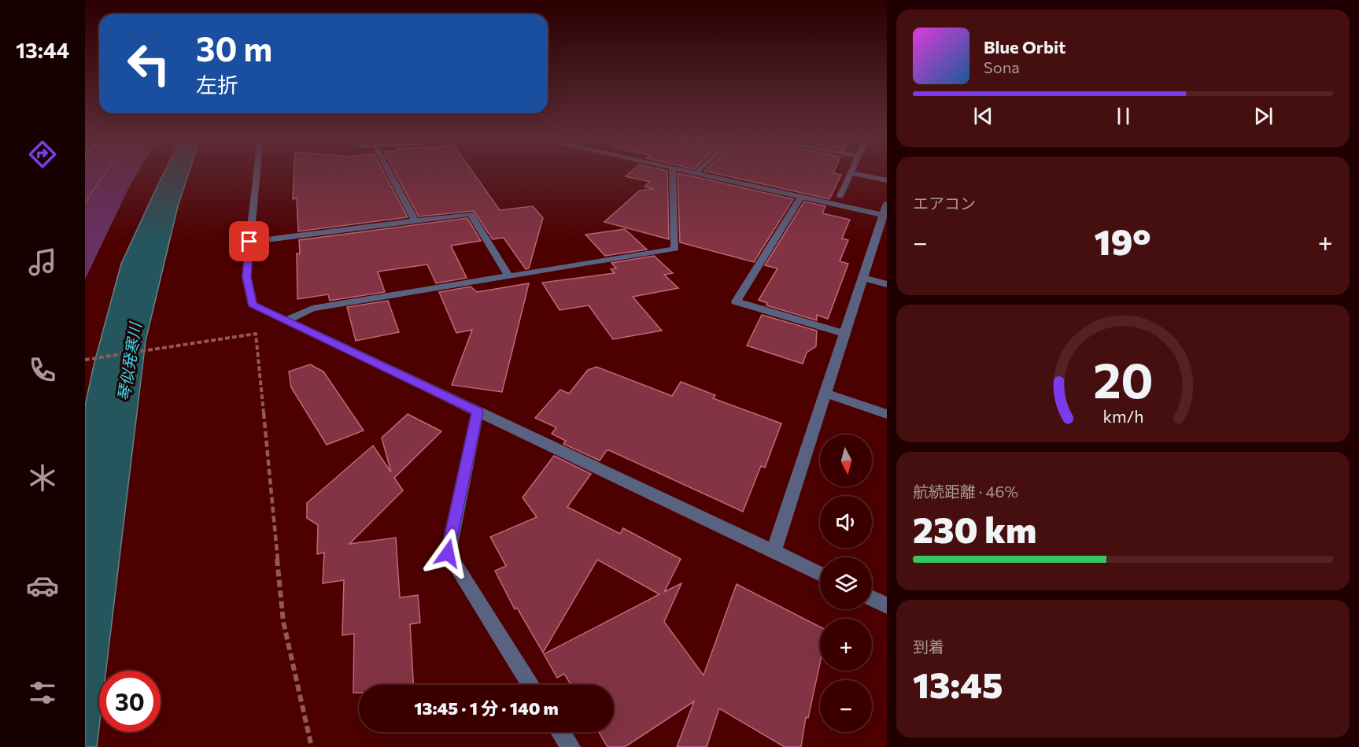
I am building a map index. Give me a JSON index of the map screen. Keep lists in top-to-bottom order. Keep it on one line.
{"water":["琴似発寒川"],"north":"bottom","page":{"tabs":"13:44","turn":["30 m","左折"],"song":["Blue Orbit","Sona"],"tile":["エアコン",["航続距離 · 46%","230 km"],["到着","13:45"]],"heat":["−","19°","+"],"map_buttons":["+","−"],"limit":"30","trip":"13:45 · 1 分 · 140 m","gauge":["20","km/h"]}}
